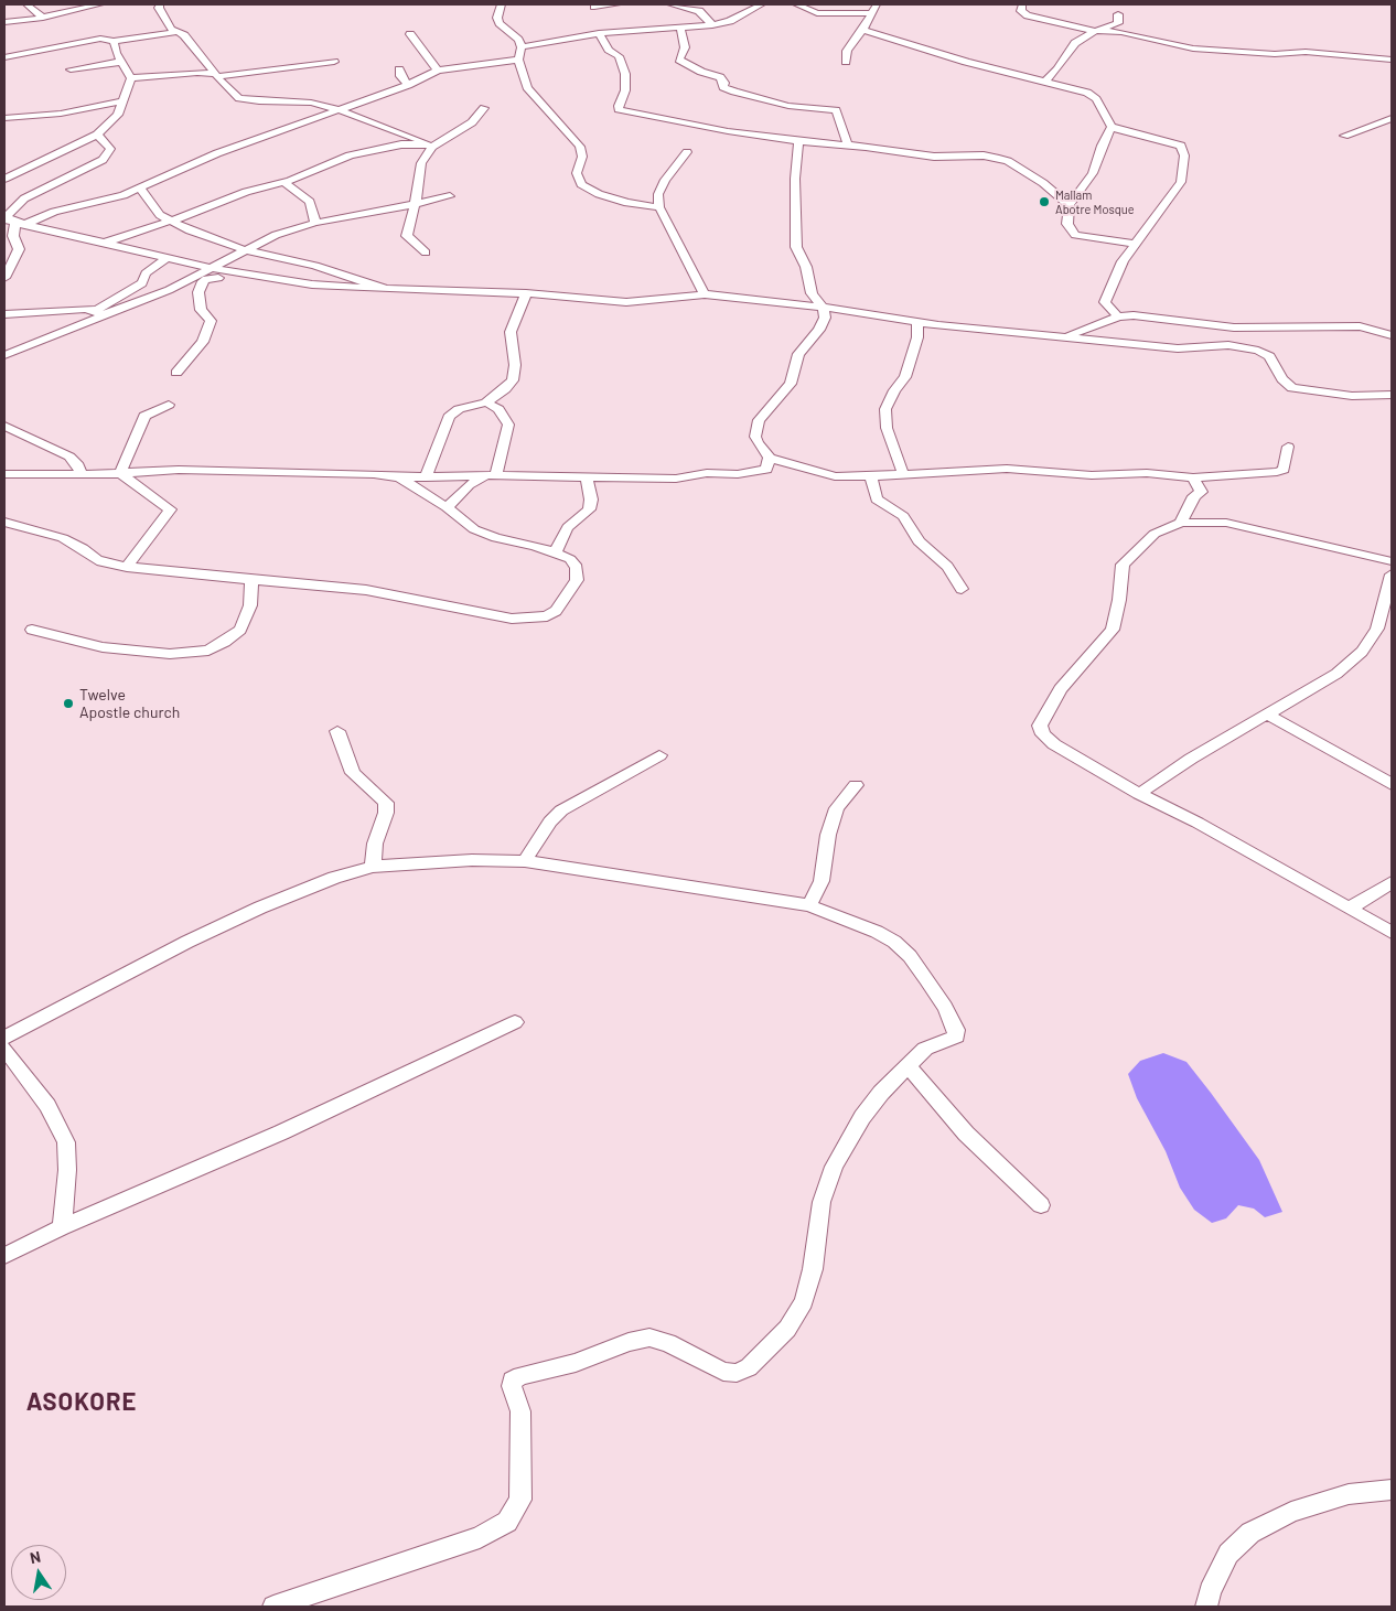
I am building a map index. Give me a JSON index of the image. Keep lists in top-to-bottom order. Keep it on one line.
{"districts":["ASOKORE"],"places":["Mallam Abotre Mosque","Twelve Apostle church"],"north":"top"}
